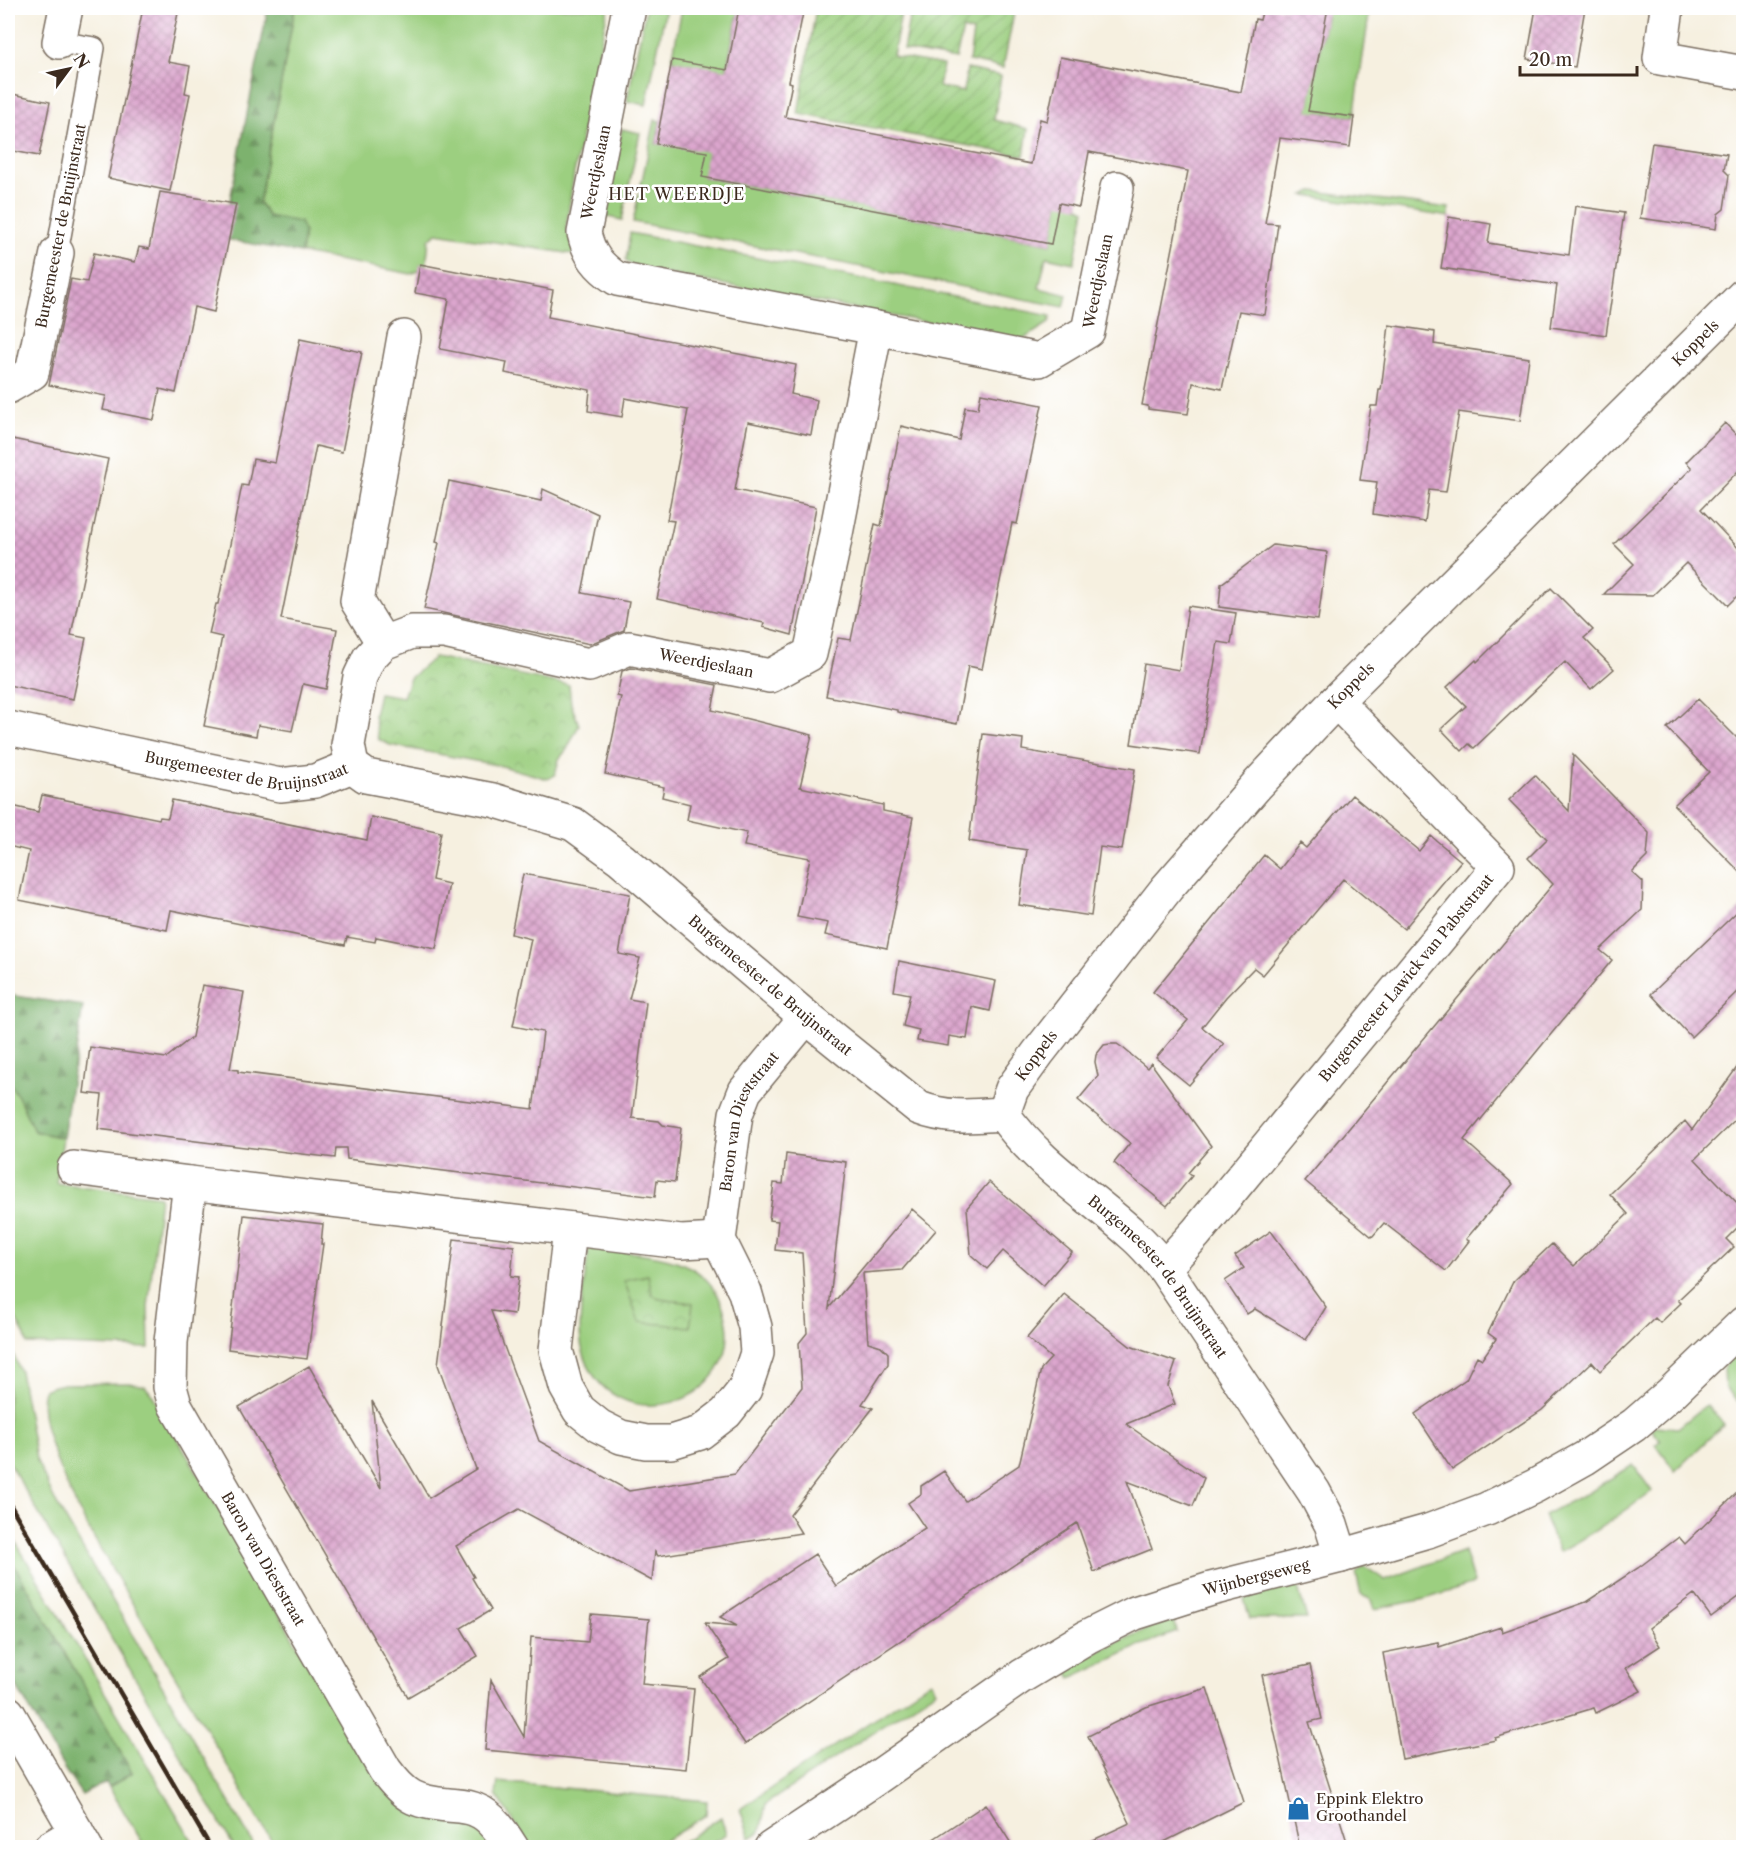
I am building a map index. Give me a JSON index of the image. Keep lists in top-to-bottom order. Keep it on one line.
{"streets":{"street":["Weerdjeslaan","Burgemeester de Bruijnstraat","Koppels","Burgemeester Lawick van Pabststraat","Baron van Dieststraat","Wijnbergseweg"]},"crossings":[["Burgemeester de Bruijnstraat","Koppels"],["Burgemeester de Bruijnstraat","Burgemeester Lawick van Pabststraat"],["Burgemeester de Bruijnstraat","Baron van Dieststraat"],["Burgemeester de Bruijnstraat","Wijnbergseweg"],["Koppels","Burgemeester Lawick van Pabststraat"]],"districts":["HET WEERDJE"],"places":{"shop":["Eppink Elektro Groothandel"]},"scale_bar":"20 m","north":"top right"}
